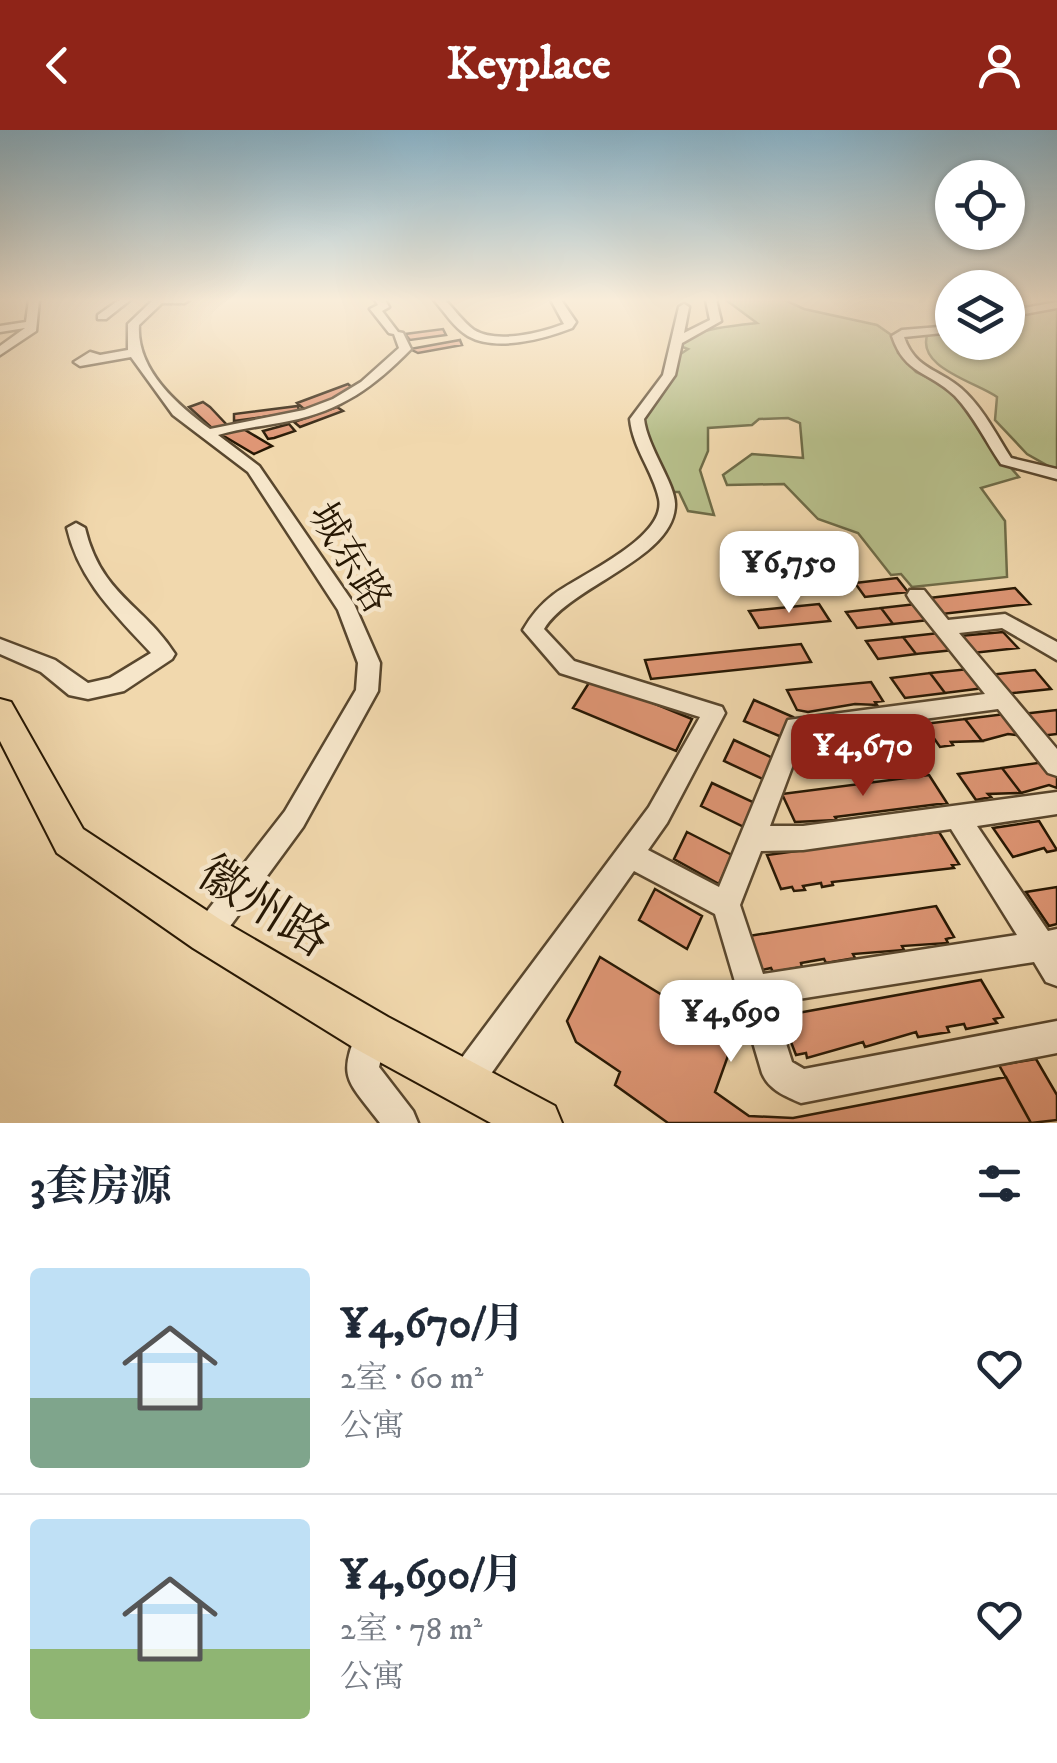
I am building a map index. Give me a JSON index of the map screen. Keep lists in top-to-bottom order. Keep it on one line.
{"streets":{"main road":["徽州路"],"street":["城东路"]},"crossings":[["城东路","徽州路"]],"page":{"header":"Keyplace","price":["¥6,750","¥4,670","¥4,690"],"heading":"3套房源","list":[{"name":"¥4,670/月","note":"2室 · 60 m² · 公寓"},{"name":"¥4,690/月","note":"2室 · 78 m² · 公寓"}]}}
